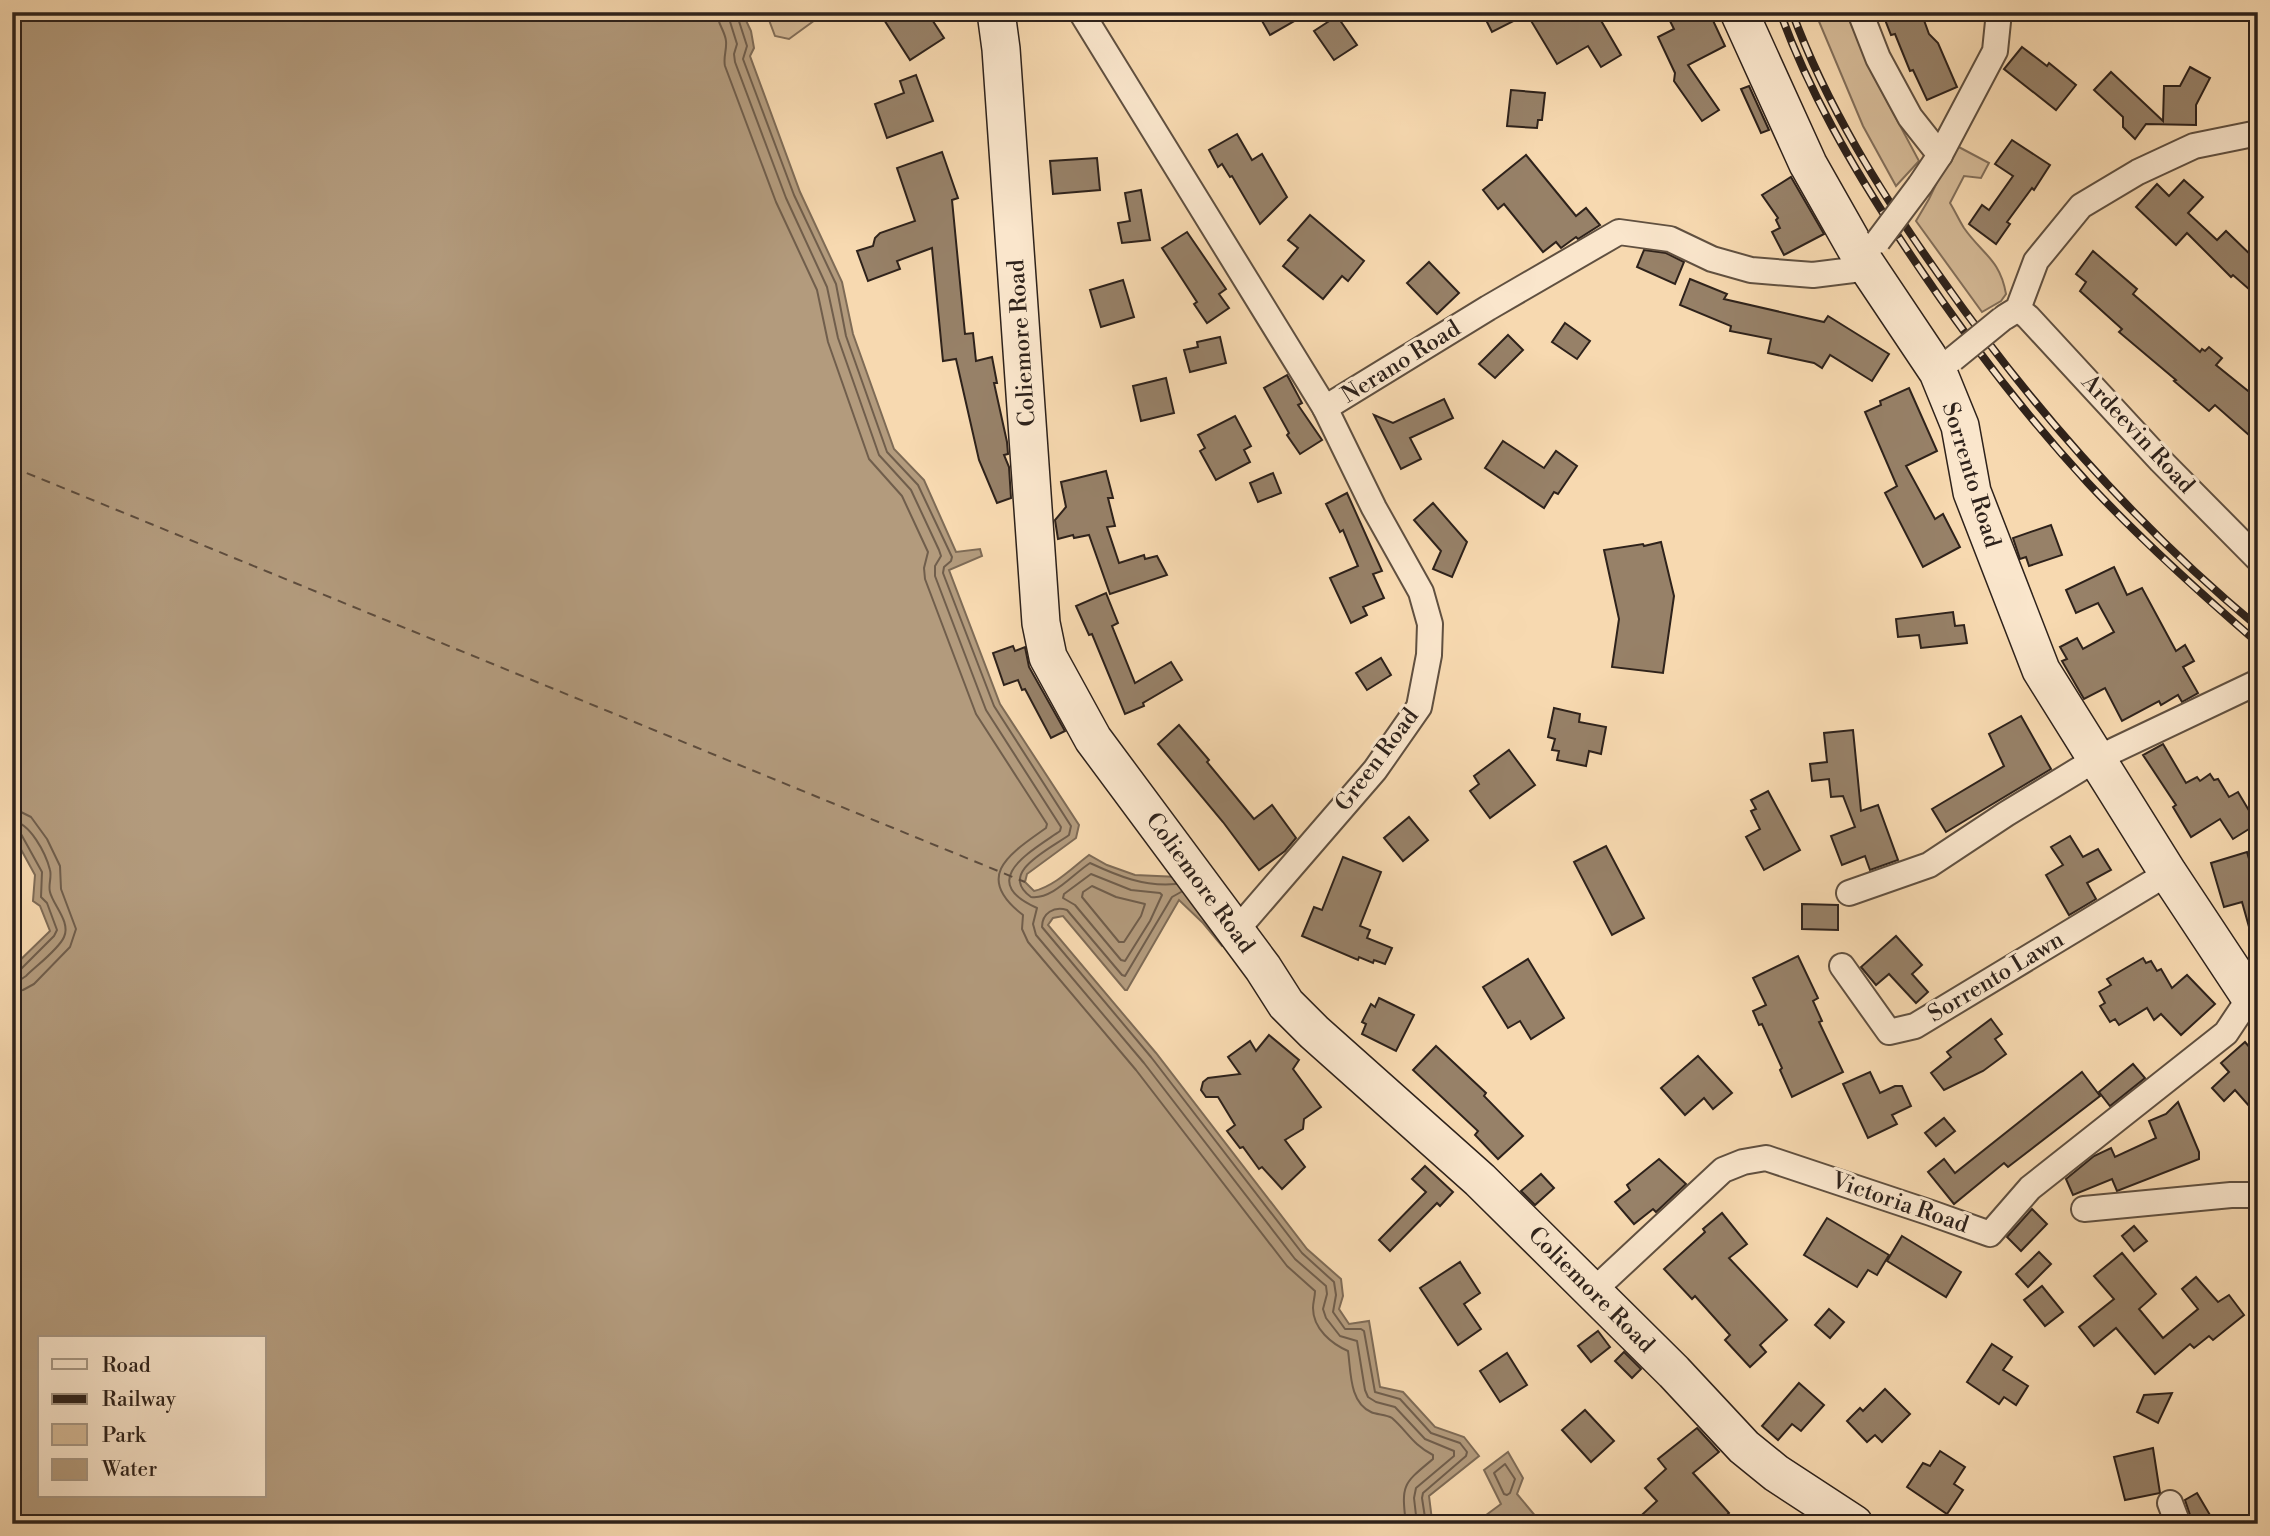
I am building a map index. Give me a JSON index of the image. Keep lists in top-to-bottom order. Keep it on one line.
{"streets":{"street":["Coliemore Road","Nerano Road","Ardeevin Road","Sorrento Road","Green Road","Sorrento Lawn","Victoria Road"]},"crossings":[["Coliemore Road","Green Road"],["Coliemore Road","Victoria Road"],["Nerano Road","Sorrento Road"],["Nerano Road","Green Road"],["Sorrento Road","Sorrento Lawn"],["Sorrento Road","Victoria Road"]],"legend":["Road","Railway","Park","Water"]}
